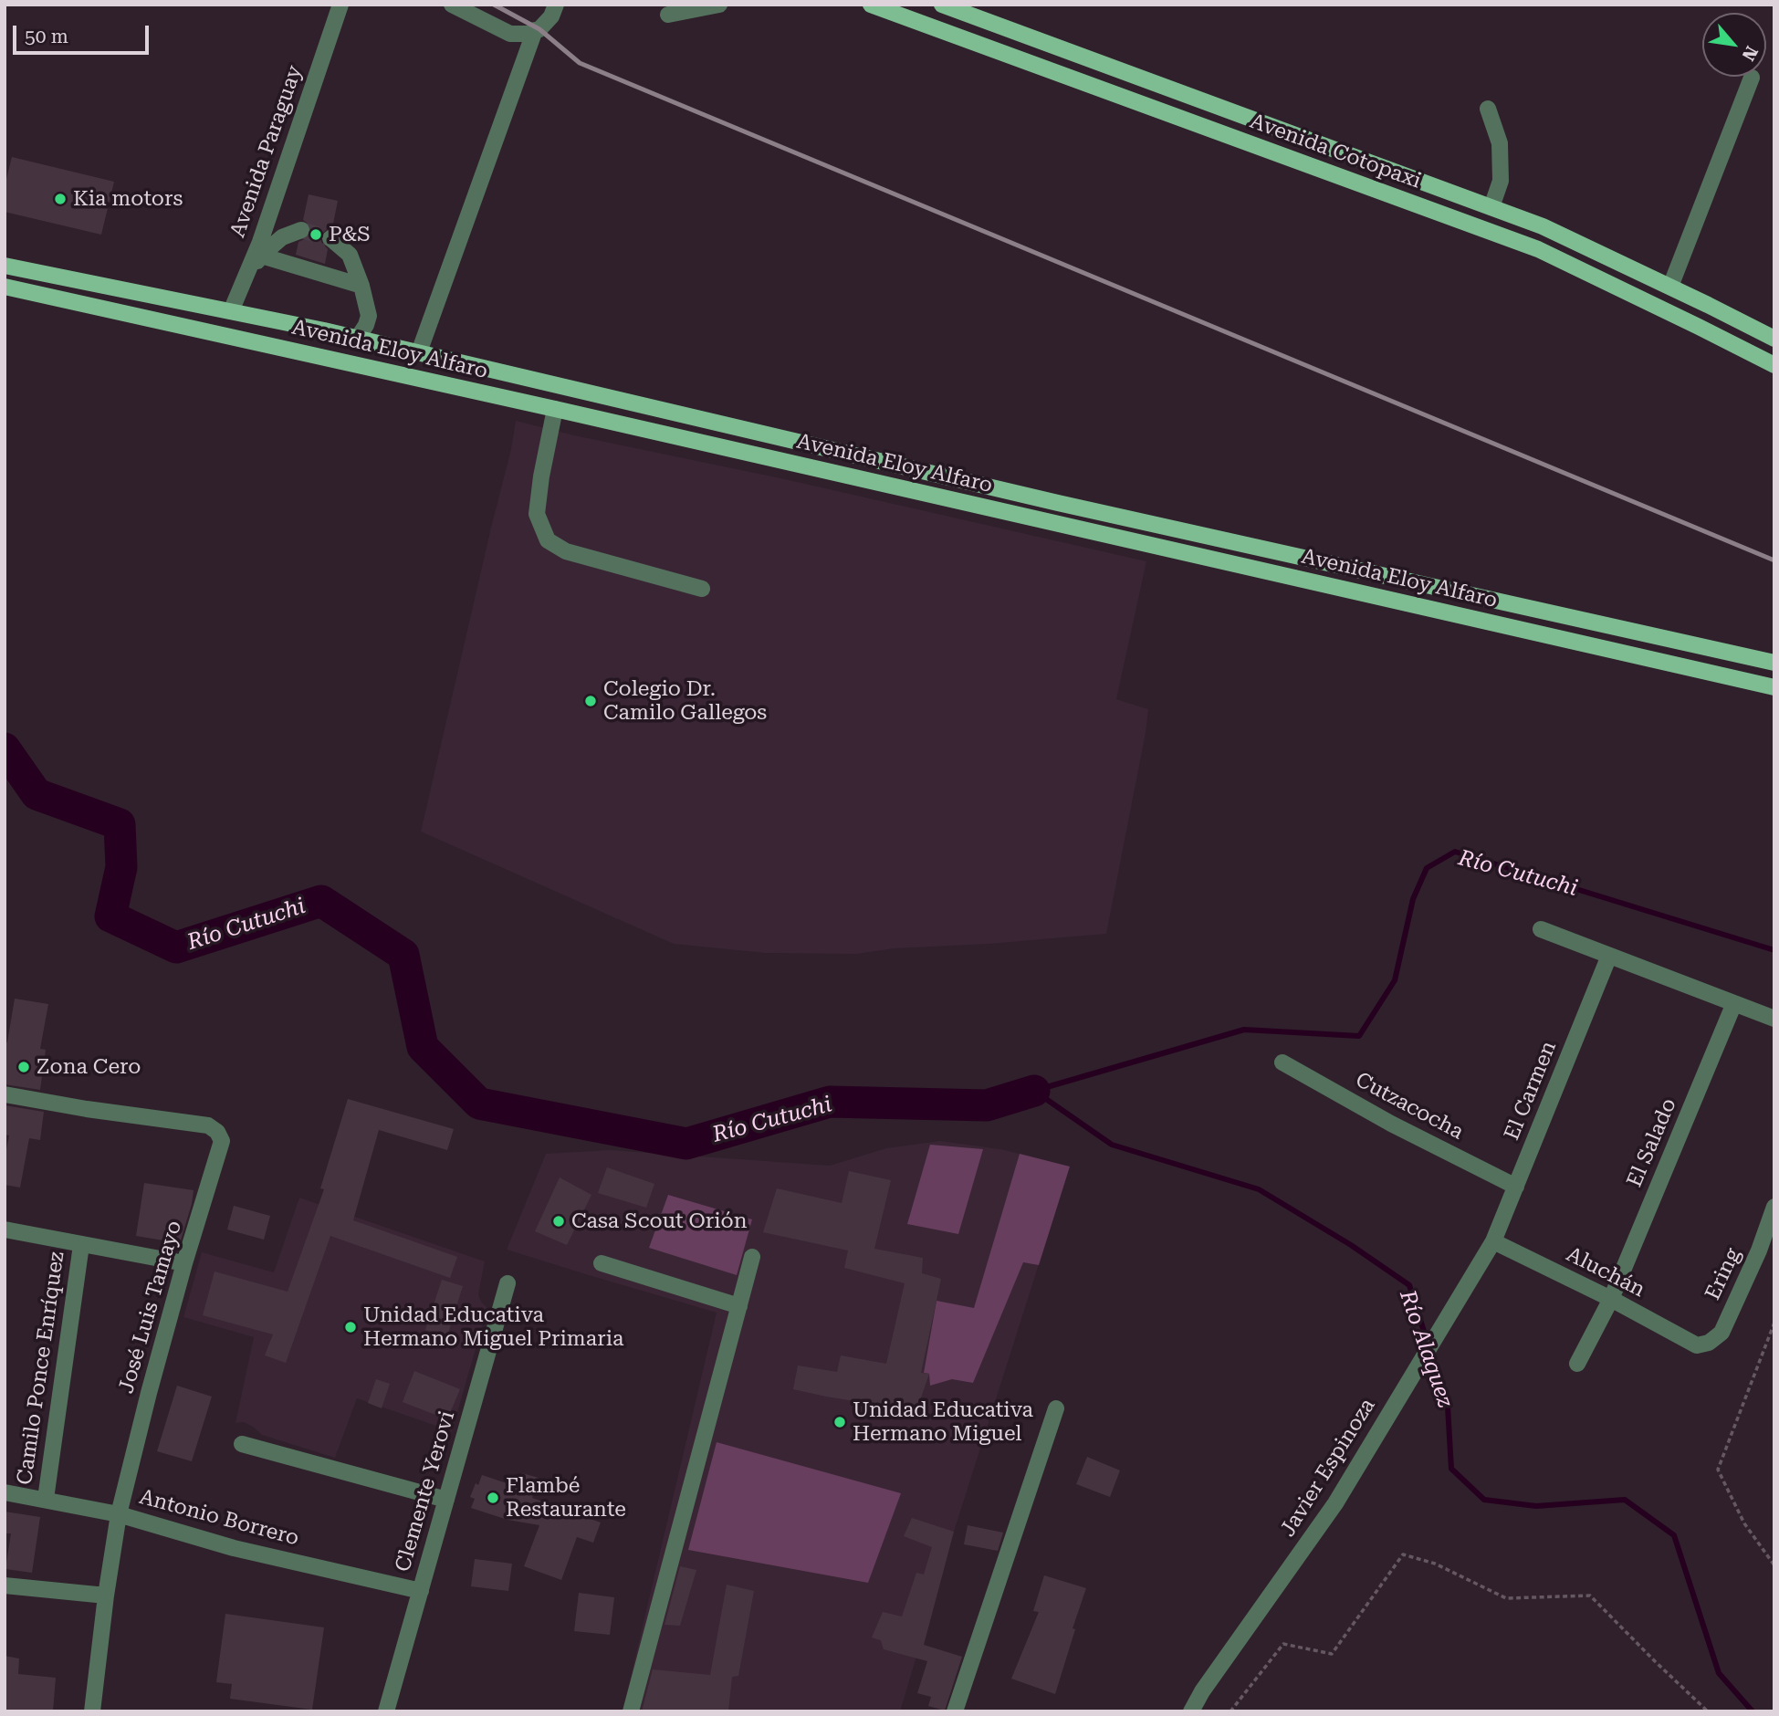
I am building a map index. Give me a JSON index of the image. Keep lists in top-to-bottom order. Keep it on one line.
{"streets":{"main road":["Avenida Cotopaxi","Avenida Eloy Alfaro"],"street":["Avenida Paraguay","El Carmen","Cutzacocha","El Salado","Aluchán","Ering","José Luis Tamayo","Camilo Ponce Enríquez","Javier Espinoza","Clemente Yerovi","Antonio Borrero"]},"crossings":[["Avenida Paraguay","Avenida Eloy Alfaro"],["El Carmen","Cutzacocha"],["El Carmen","Aluchán"],["El Carmen","Javier Espinoza"],["El Salado","Aluchán"],["Aluchán","Ering"],["Aluchán","Javier Espinoza"],["José Luis Tamayo","Antonio Borrero"],["Camilo Ponce Enríquez","Antonio Borrero"],["Clemente Yerovi","Antonio Borrero"]],"water":["Río Cutuchi","Río Alaquez"],"places":["Kia motors","P&S","Colegio Dr. Camilo Gallegos","Zona Cero","Casa Scout Orión","Unidad Educativa Hermano Miguel Primaria","Unidad Educativa Hermano Miguel","Flambé Restaurante"],"scale_bar":"50 m","north":"bottom right"}
